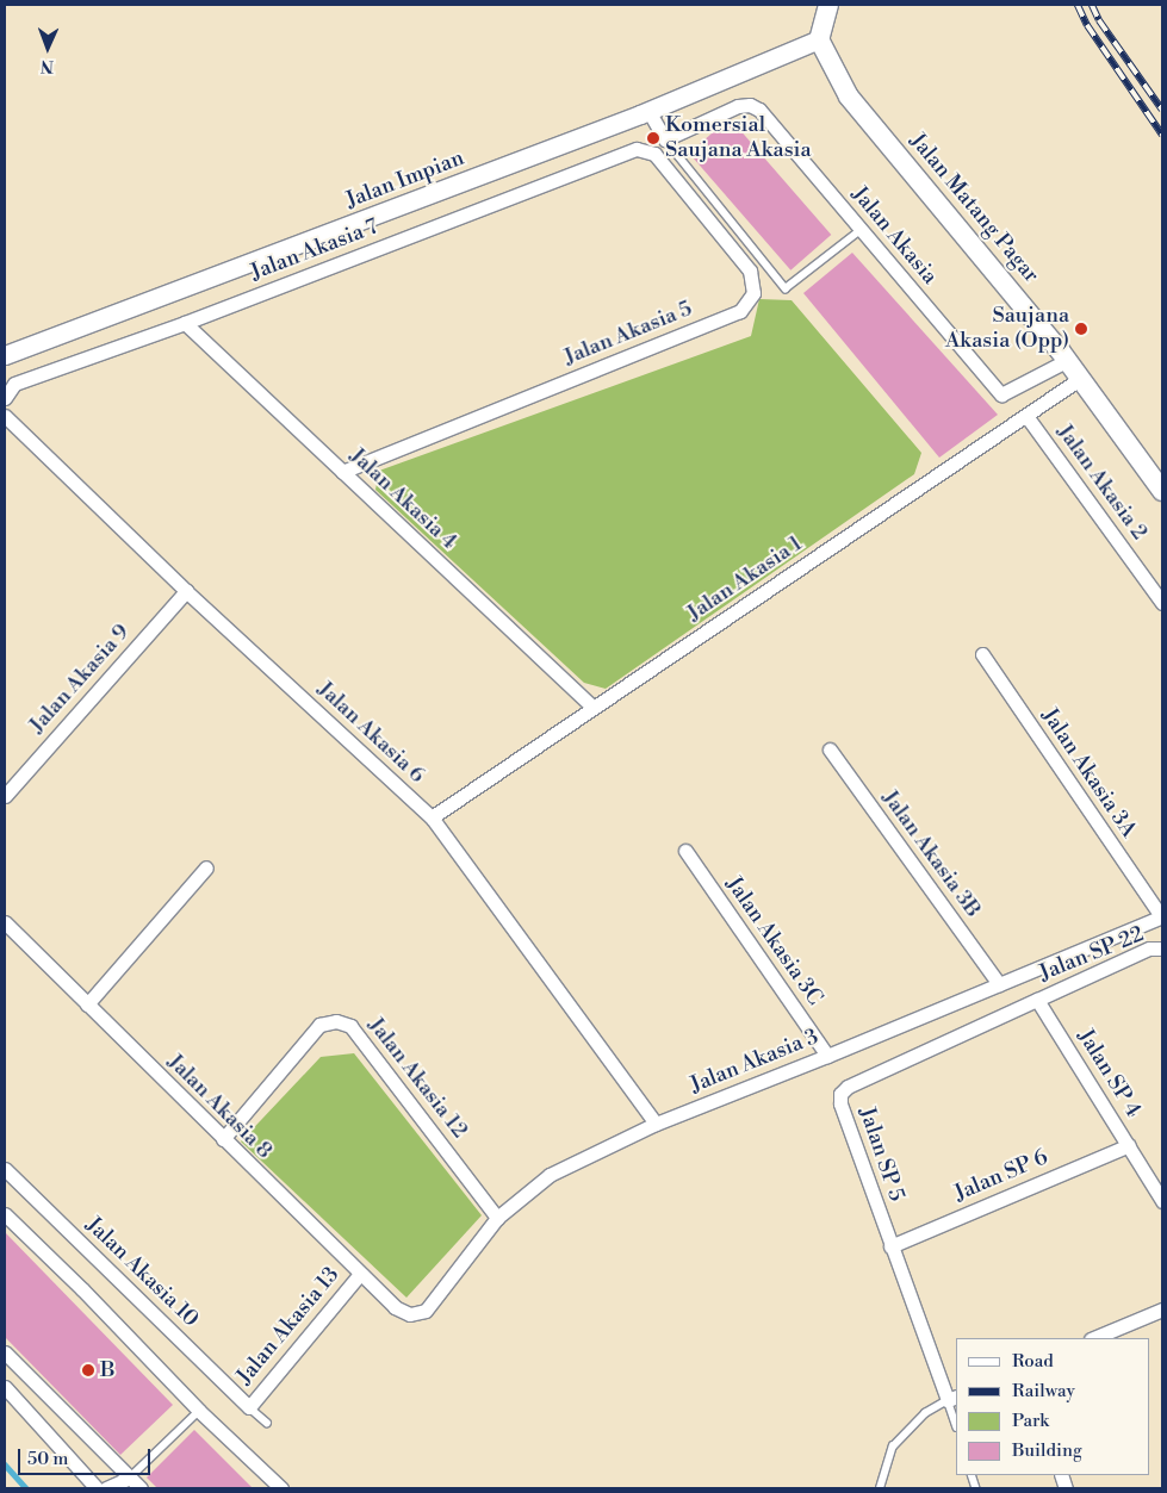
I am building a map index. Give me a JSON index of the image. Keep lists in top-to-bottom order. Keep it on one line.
{"streets":{"main road":["Jalan Matang Pagar"],"street":["Jalan Impian","Jalan Akasia","Jalan Akasia 7","Jalan Akasia 5","Jalan Akasia 2","Jalan Akasia 4","Jalan Akasia 1","Jalan Akasia 9","Jalan Akasia 6","Jalan Akasia 3A","Jalan Akasia 3B","Jalan Akasia 3C","Jalan SP 22","Jalan Akasia 3","Jalan SP 4","Jalan Akasia 12","Jalan Akasia 8","Jalan SP 5","Jalan SP 6","Jalan Akasia 10","Jalan Akasia 13"]},"crossings":[["Jalan Impian","Jalan Matang Pagar"],["Jalan Matang Pagar","Jalan Akasia"],["Jalan Matang Pagar","Jalan Akasia 1"],["Jalan Akasia 7","Jalan Akasia 5"],["Jalan Akasia 7","Jalan Akasia 4"],["Jalan Akasia 5","Jalan Akasia 4"],["Jalan Akasia 2","Jalan Akasia 1"],["Jalan Akasia 4","Jalan Akasia 1"],["Jalan Akasia 1","Jalan Akasia 6"],["Jalan Akasia 9","Jalan Akasia 6"],["Jalan Akasia 6","Jalan Akasia 3"],["Jalan Akasia 3A","Jalan Akasia 3"],["Jalan Akasia 3B","Jalan Akasia 3"],["Jalan Akasia 3C","Jalan Akasia 3"],["Jalan SP 22","Jalan SP 4"],["Jalan SP 22","Jalan SP 5"],["Jalan Akasia 3","Jalan Akasia 12"],["Jalan Akasia 3","Jalan Akasia 8"],["Jalan SP 4","Jalan SP 5"],["Jalan SP 4","Jalan SP 6"],["Jalan Akasia 12","Jalan Akasia 8"],["Jalan Akasia 8","Jalan Akasia 13"],["Jalan SP 5","Jalan SP 6"],["Jalan Akasia 10","Jalan Akasia 13"]],"places":["Komersial Saujana Akasia","Saujana Akasia (Opp)","B"],"legend":["Road","Railway","Park","Building"],"scale_bar":"50 m","north":"bottom"}
